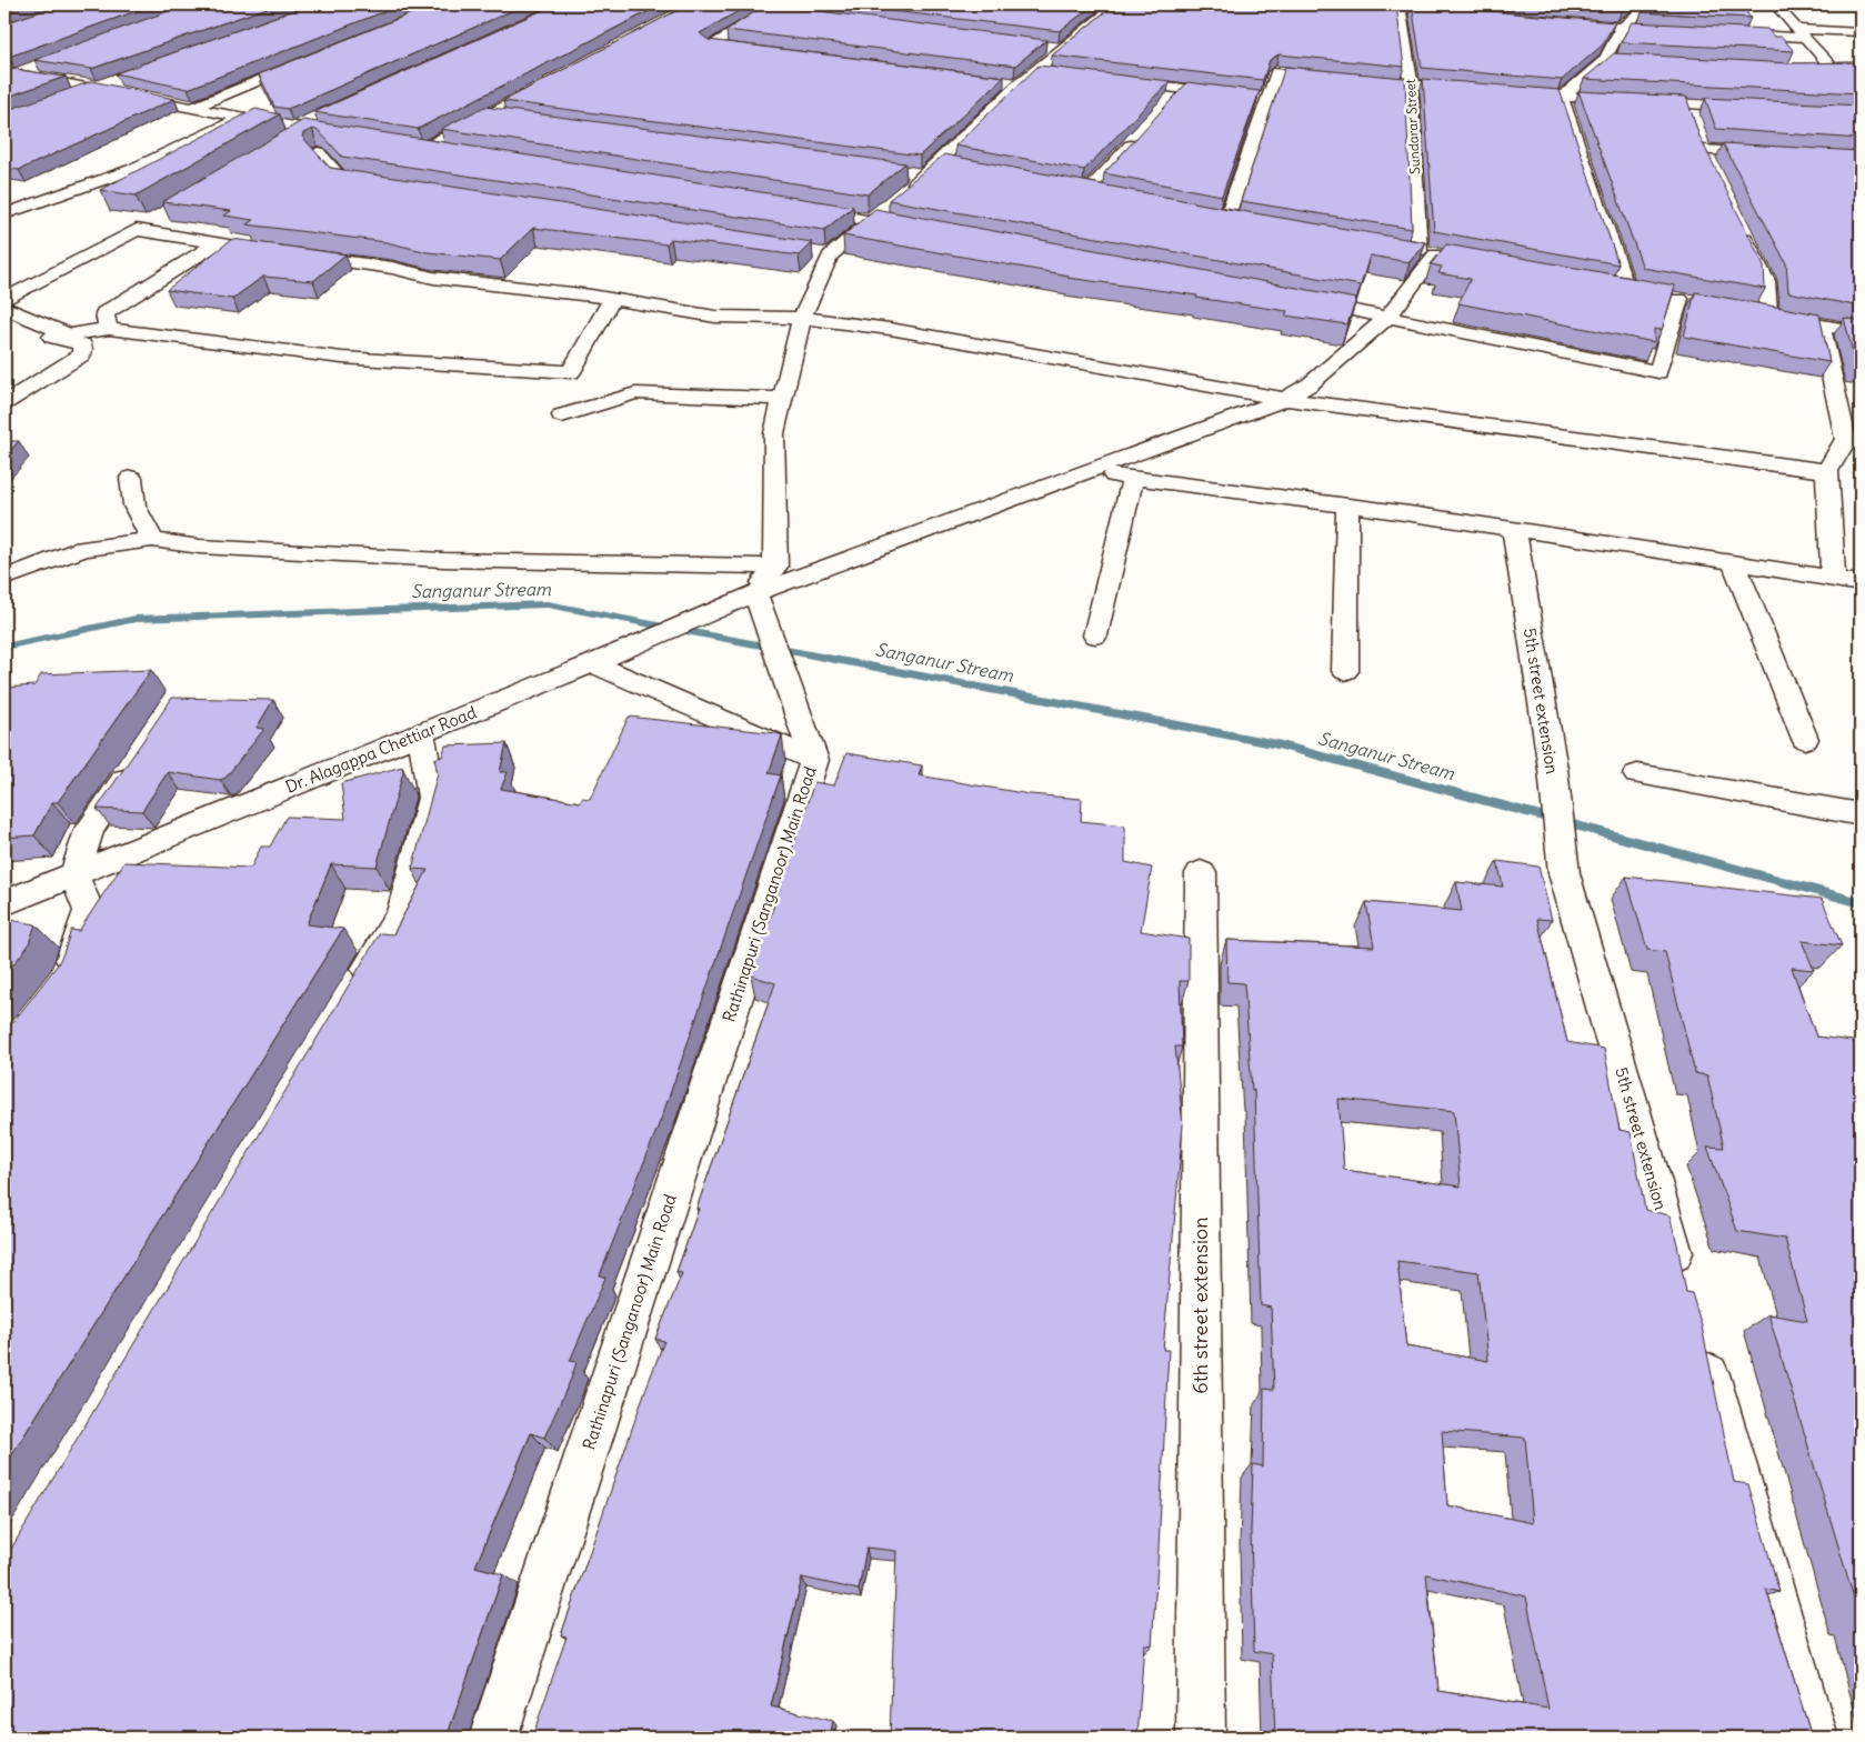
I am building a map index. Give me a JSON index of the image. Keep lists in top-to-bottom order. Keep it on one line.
{"streets":{"street":["Sundarar Street","5th street extension","Dr. Alagappa Chettiar Road","Rathinapuri (Sanganoor) Main Road","6th street extension"]},"crossings":[["Sundarar Street","Dr. Alagappa Chettiar Road"],["Dr. Alagappa Chettiar Road","Rathinapuri (Sanganoor) Main Road"]],"water":["Sanganur Stream"]}
